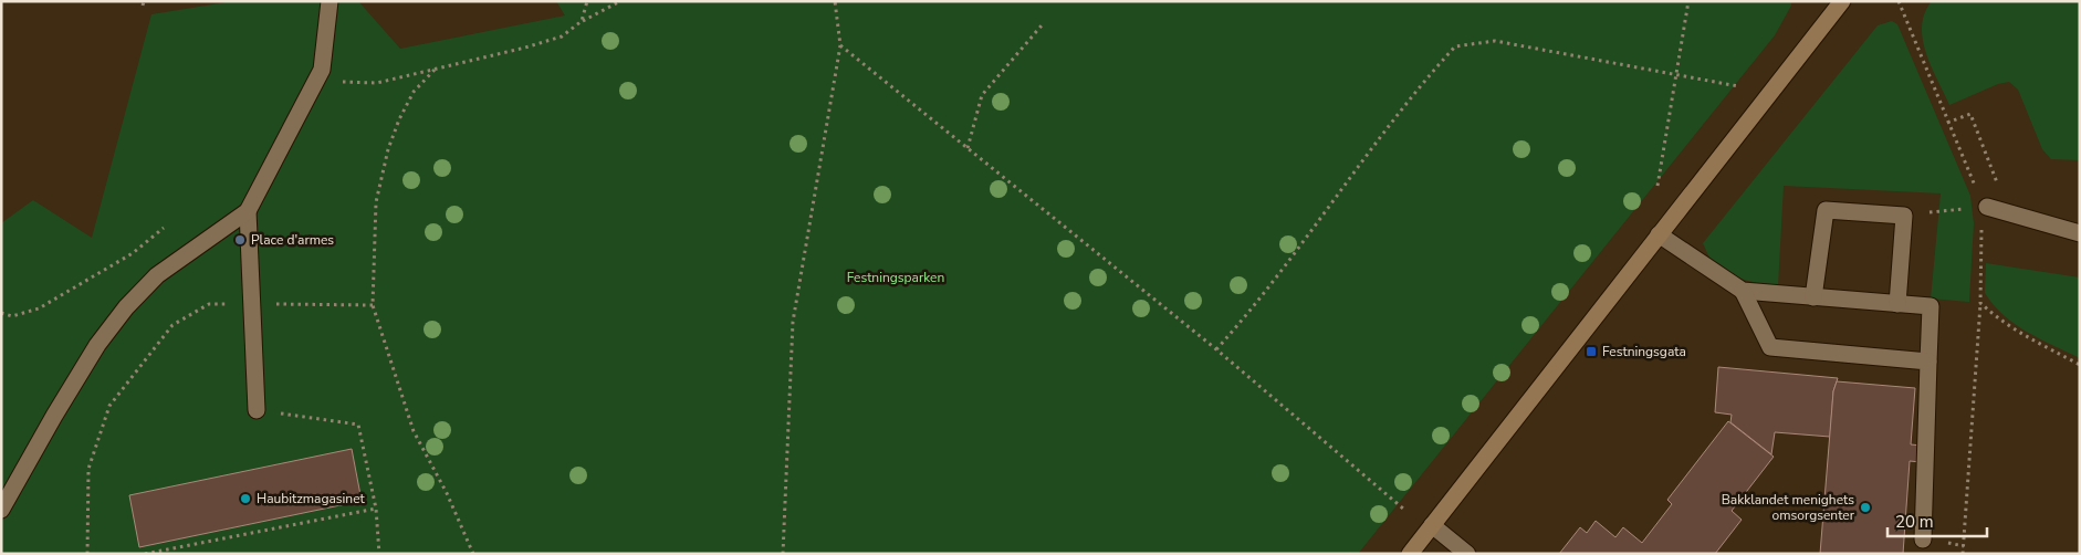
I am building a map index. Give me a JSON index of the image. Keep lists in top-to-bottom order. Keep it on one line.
{"parks":["Festningsparken"],"places":{"other":["Place d'armes","Haubitzmagasinet","Bakklandet menighets omsorgsenter"],"transit":["Festningsgata"]},"scale_bar":"20 m"}
